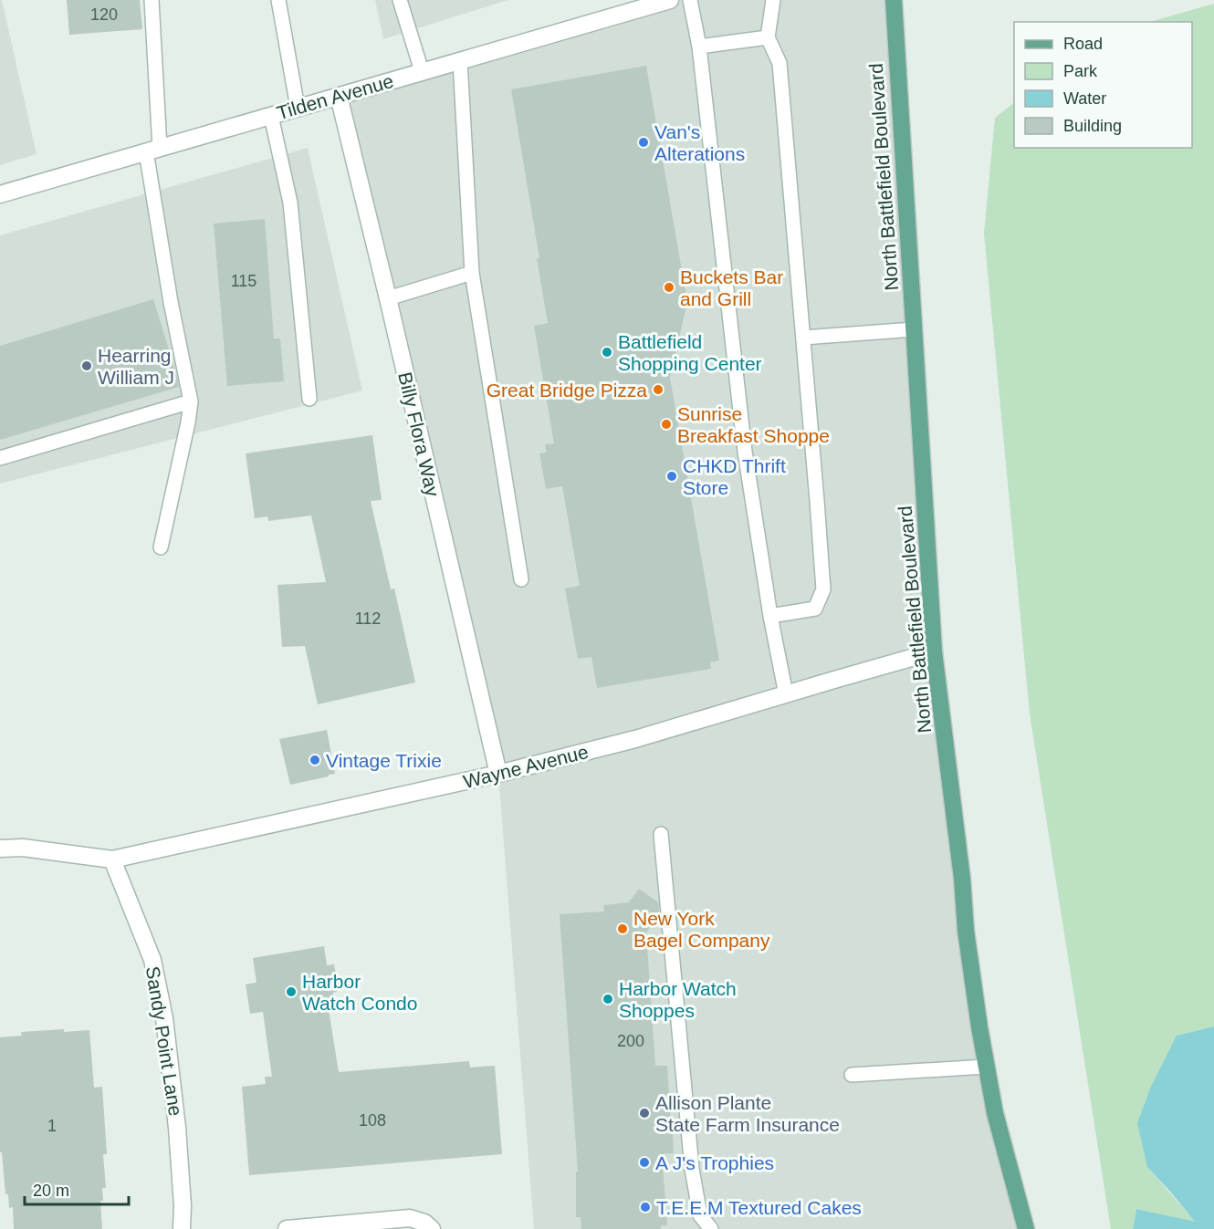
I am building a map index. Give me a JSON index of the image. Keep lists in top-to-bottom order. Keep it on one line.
{"streets":{"main road":["North Battlefield Boulevard"],"street":["Tilden Avenue","Billy Flora Way","Wayne Avenue","Sandy Point Lane"]},"crossings":[["Tilden Avenue","Billy Flora Way"],["North Battlefield Boulevard","Wayne Avenue"],["Billy Flora Way","Wayne Avenue"],["Wayne Avenue","Sandy Point Lane"]],"places":["Van's Alterations","Buckets Bar and Grill","Battlefield Shopping Center","Hearring William J","Great Bridge Pizza","Sunrise Breakfast Shoppe","CHKD Thrift Store","Vintage Trixie","New York Bagel Company","Harbor Watch Condo","Harbor Watch Shoppes","Allison Plante State Farm Insurance","A J's Trophies","T.E.E.M Textured Cakes"],"house_numbers":["120","115","112","200","108","1"],"legend":["Road","Park","Water","Building"],"scale_bar":"20 m"}
